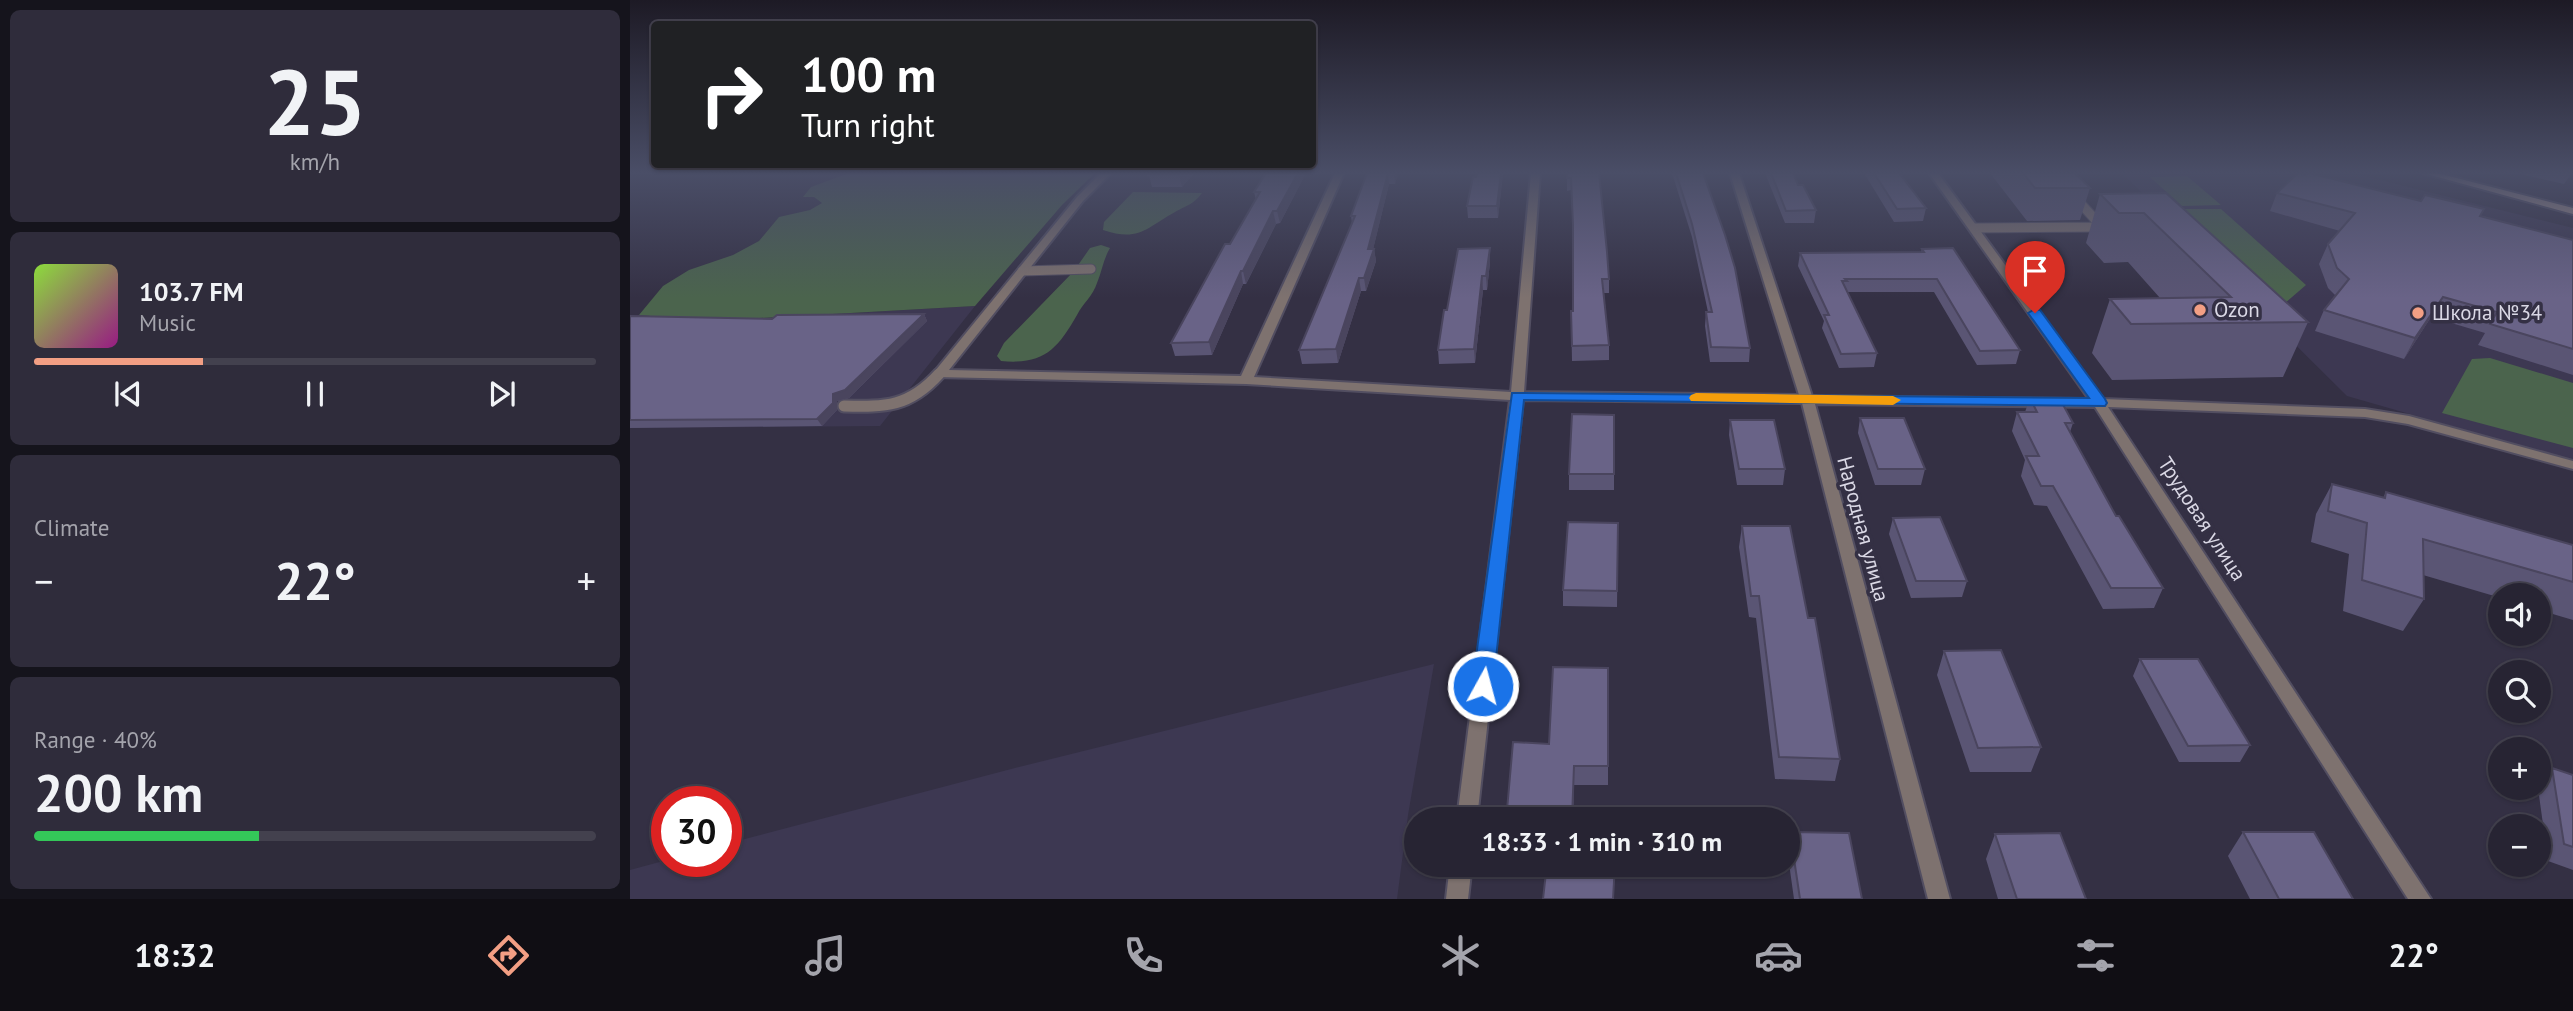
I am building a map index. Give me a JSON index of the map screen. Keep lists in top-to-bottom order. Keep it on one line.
{"streets":{"street":["Трудовая улица","Народная улица"]},"places":["Ozon","Школа №34"],"page":{"tile":[["25","km/h"],"Climate",["Range · 40%","200 km"]],"turn":["100 m","Turn right"],"song":["103.7 FM","Music"],"heat":["−","22°","+"],"map_buttons":["+","−"],"limit":"30","trip":"18:33 · 1 min · 310 m","tabs":["18:32","22°"]}}
